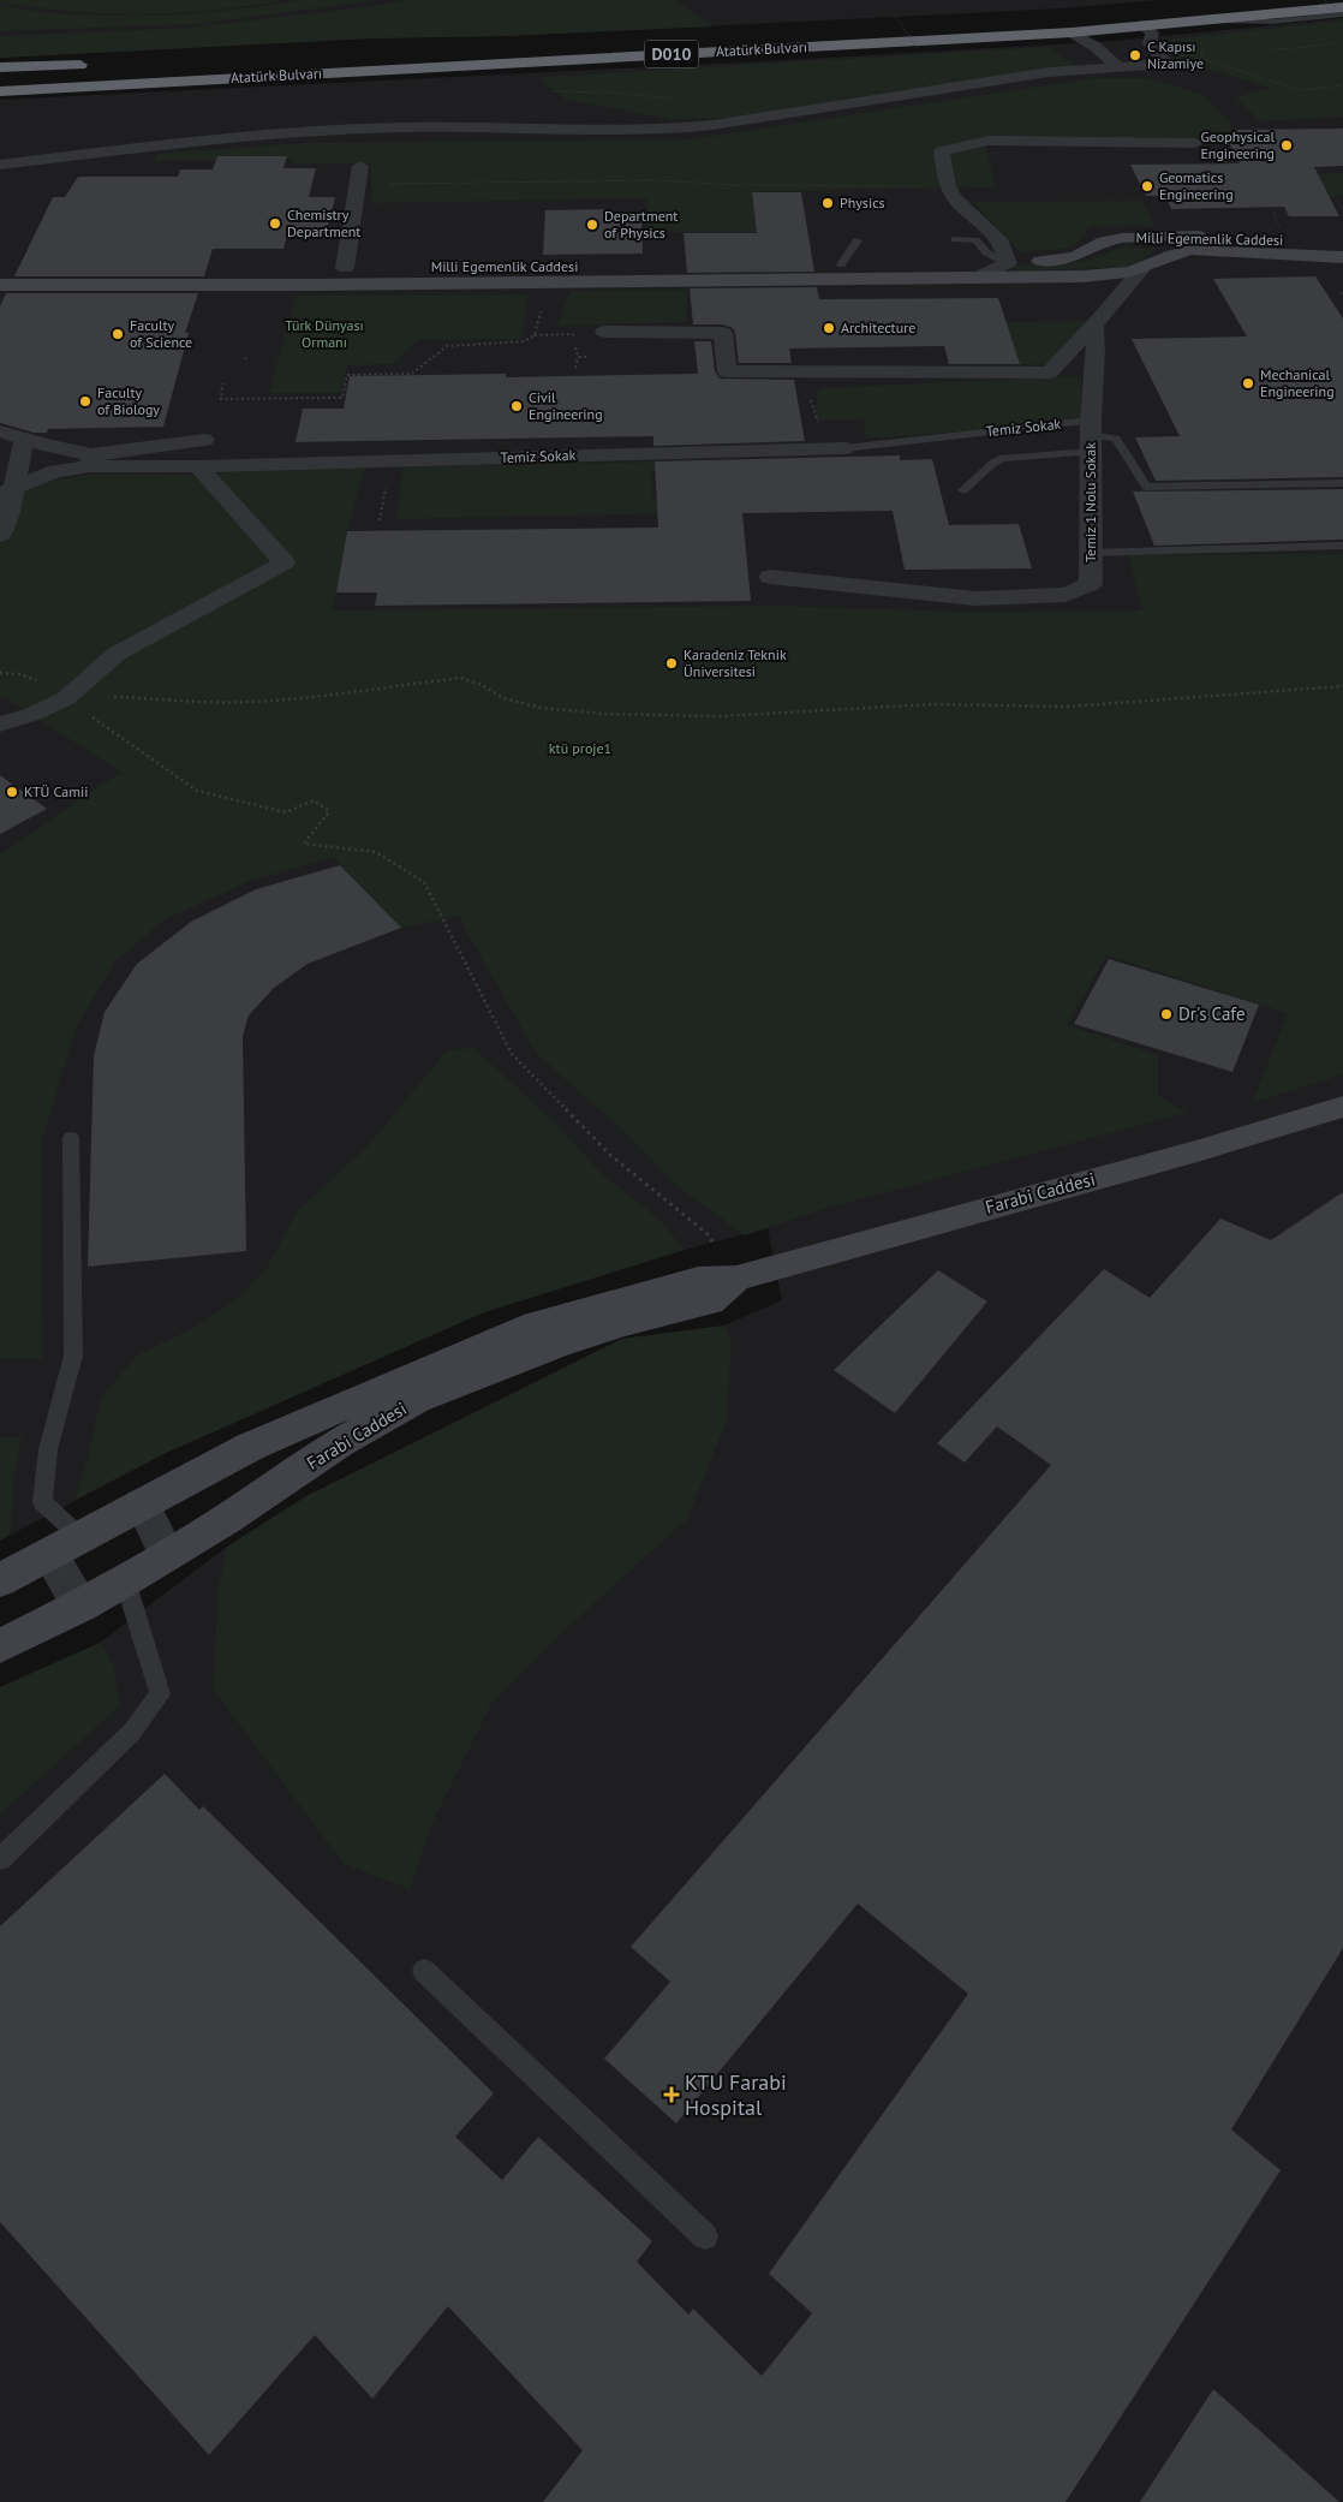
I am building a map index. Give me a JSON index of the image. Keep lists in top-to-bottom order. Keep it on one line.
{"streets":{"highway":["Atatürk Bulvarı","D010"],"street":["Milli Egemenlik Caddesi","Temiz Sokak","Temiz 1 Nolu Sokak","Farabi Caddesi"]},"crossings":[["Temiz Sokak","Temiz 1 Nolu Sokak"]],"parks":["Türk Dünyası Ormanı","ktü proje1"],"places":{"other":["C Kapısı Nizamiye","Geophysical Engineering","Geomatics Engineering","Physics","Chemistry Department","Department of Physics","Architecture","Faculty of Science","Mechanical Engineering","Faculty of Biology","Civil Engineering","Karadeniz Teknik Üniversitesi","KTÜ Camii","Dr's Cafe"],"health":["KTU Farabi Hospital"]}}
